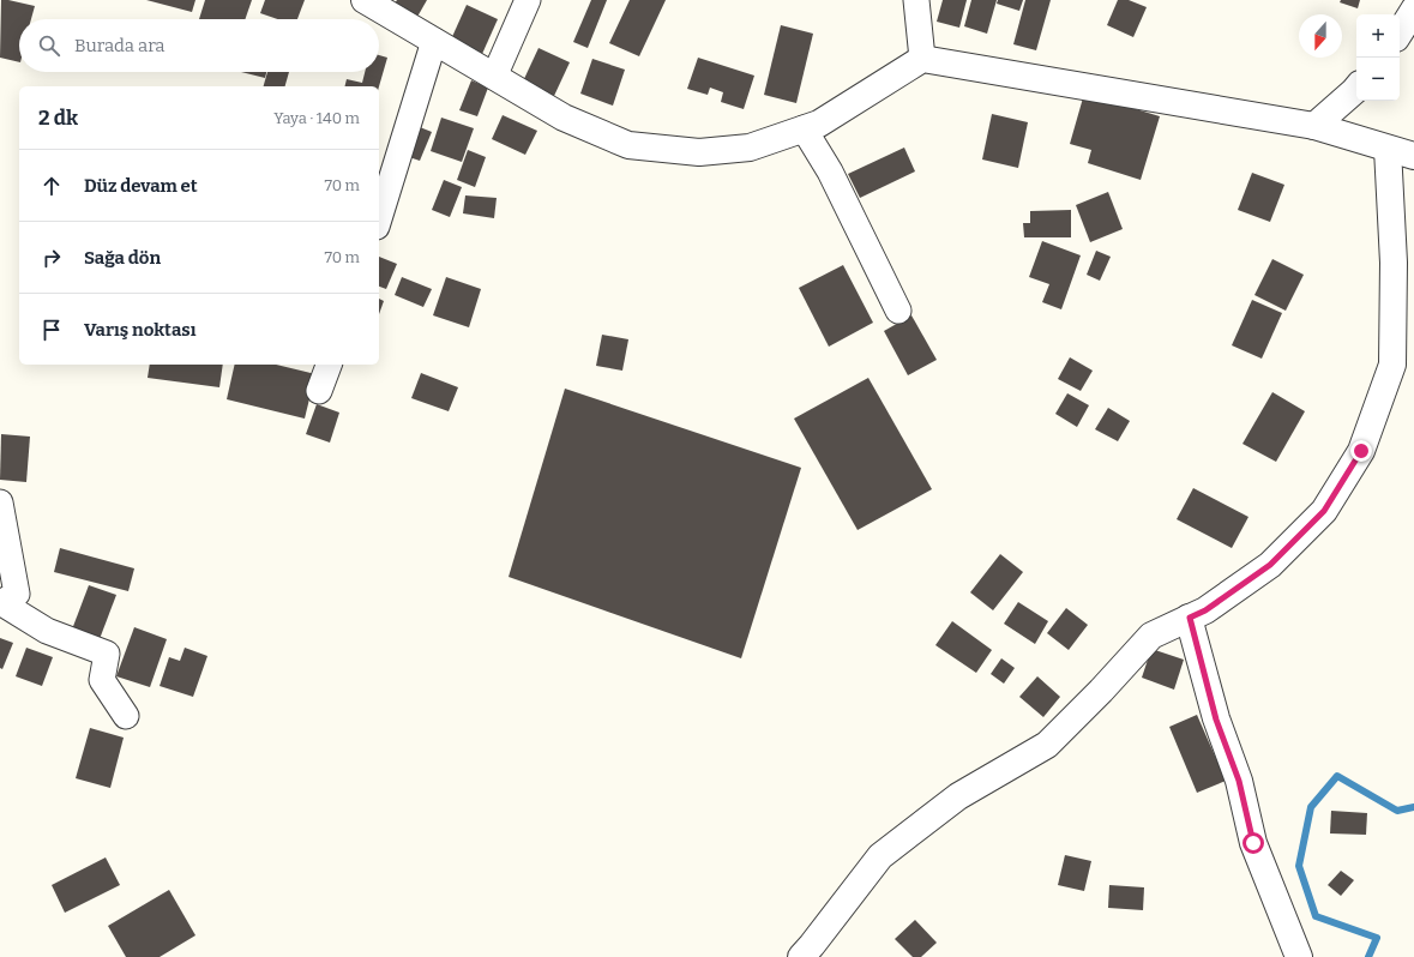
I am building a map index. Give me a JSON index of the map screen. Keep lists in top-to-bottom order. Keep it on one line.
{"north":"bottom","page":{"map_buttons":["+","−"],"search":"Burada ara","heading":["2 dk","Yaya · 140 m"],"list":[["Düz devam et","70 m"],["Sağa dön","70 m"],"Varış noktası"]}}
